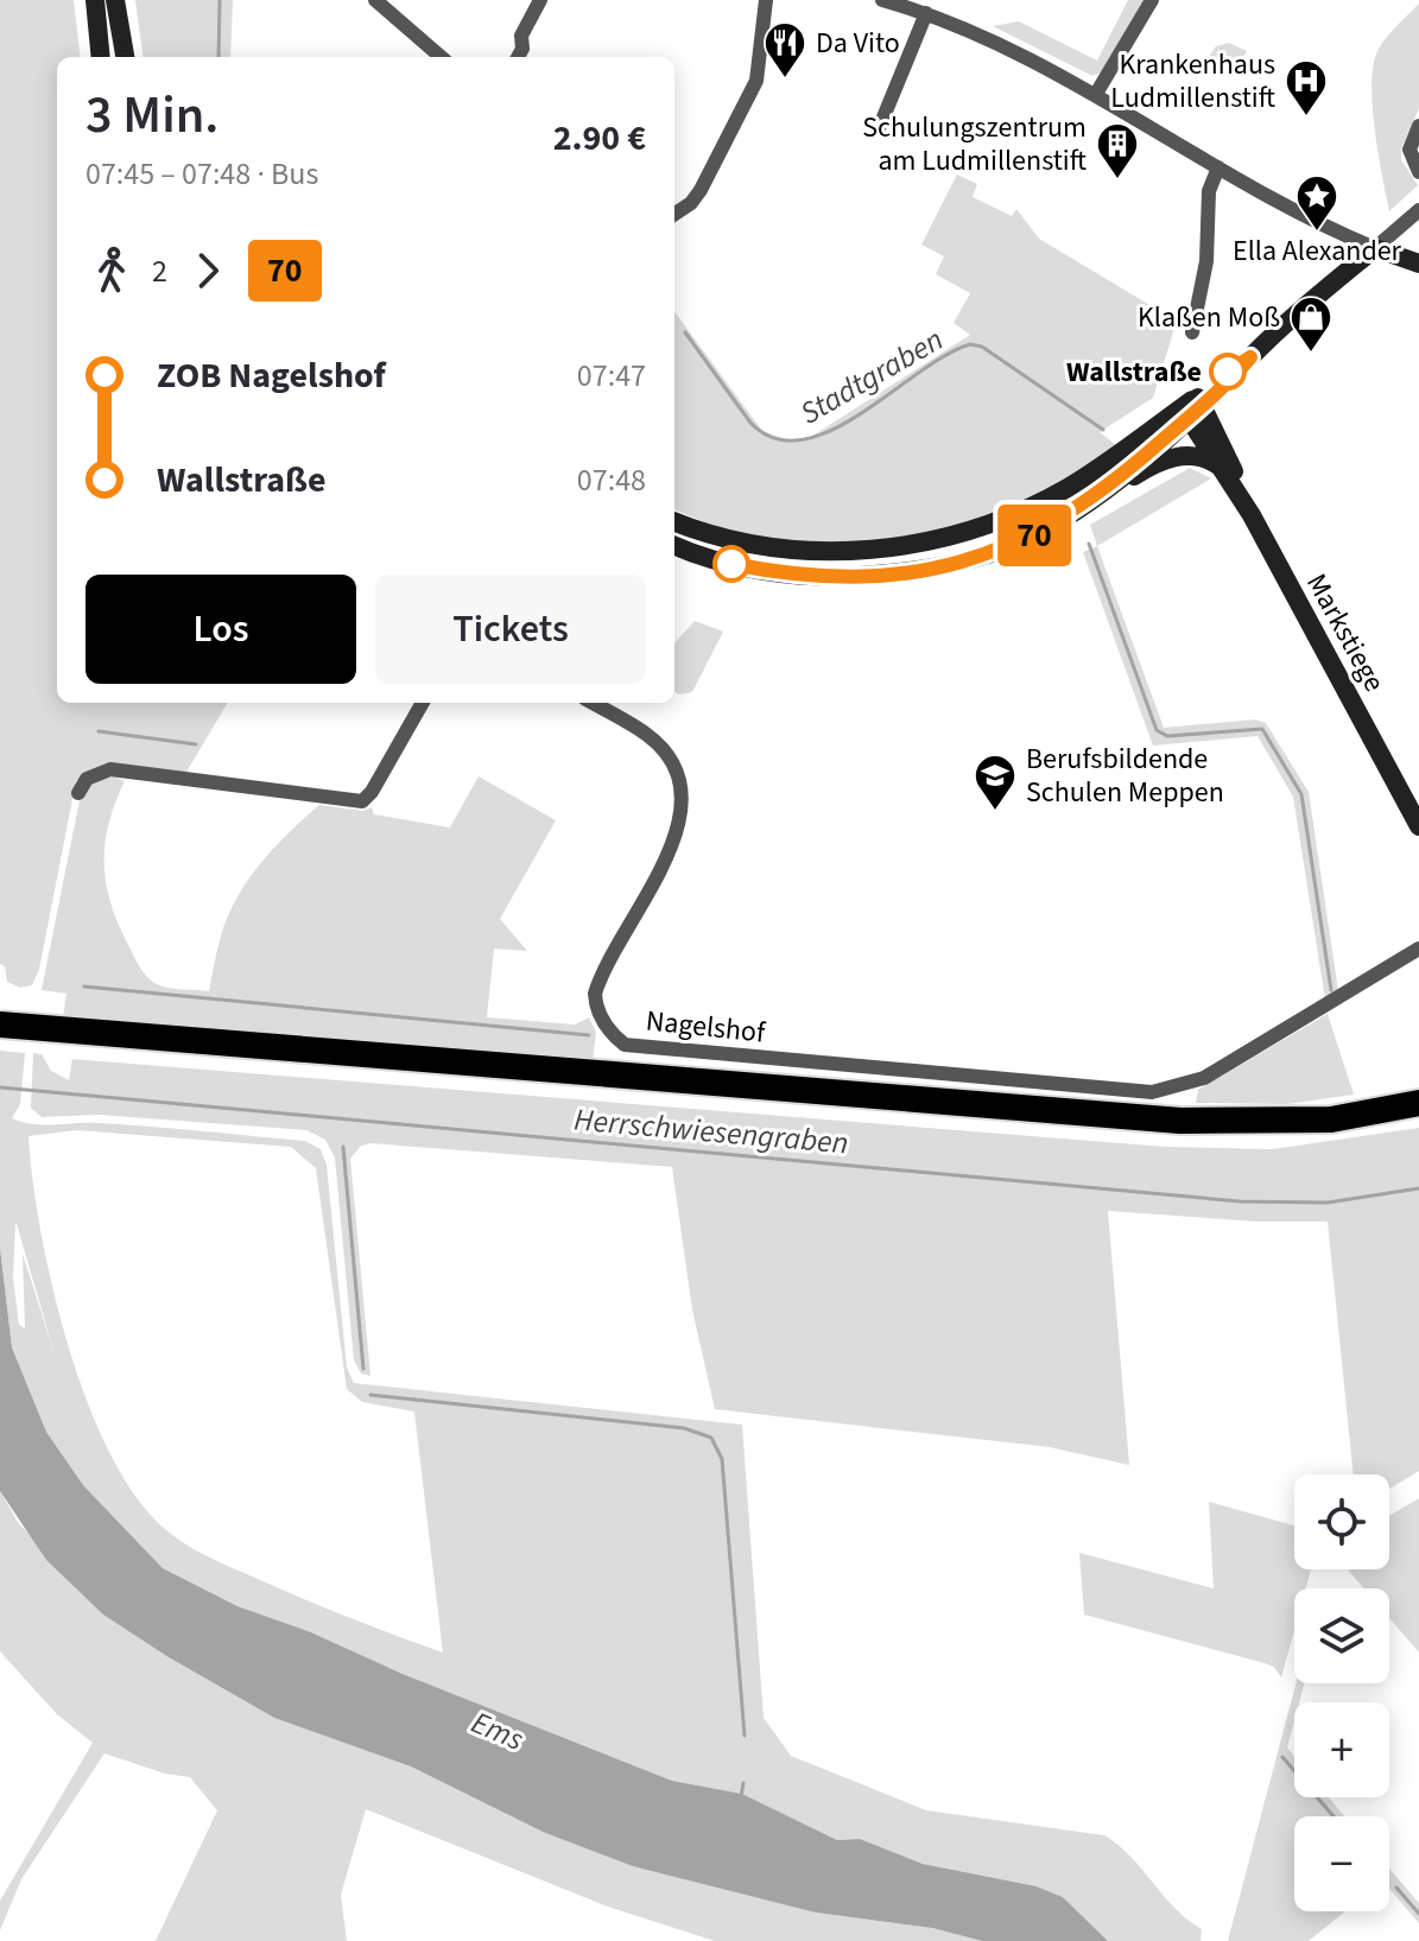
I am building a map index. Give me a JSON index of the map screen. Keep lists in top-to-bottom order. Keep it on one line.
{"streets":{"street":["Markstiege","Nagelshof"]},"water":["Stadtgraben","Herrschwiesengraben","Ems"],"places":{"restaurant":["Da Vito"],"hospital":["Krankenhaus Ludmillenstift"],"building":["Schulungszentrum am Ludmillenstift"],"place":["Ella Alexander"],"shop":["Klaßen Moß"],"other":["Wallstraße"],"school or university":["Berufsbildende Schulen Meppen"]},"lines":["bus line 70"],"page":{"on_map":"70","heading":["3 Min.","07:45 – 07:48 · Bus","2.90 €"],"legs":["2","70"],"list":[{"name":"ZOB Nagelshof","value":"07:47"},{"name":"Wallstraße","value":"07:48"}],"buttons":["Los","Tickets"],"map_buttons":["+","−"]}}
